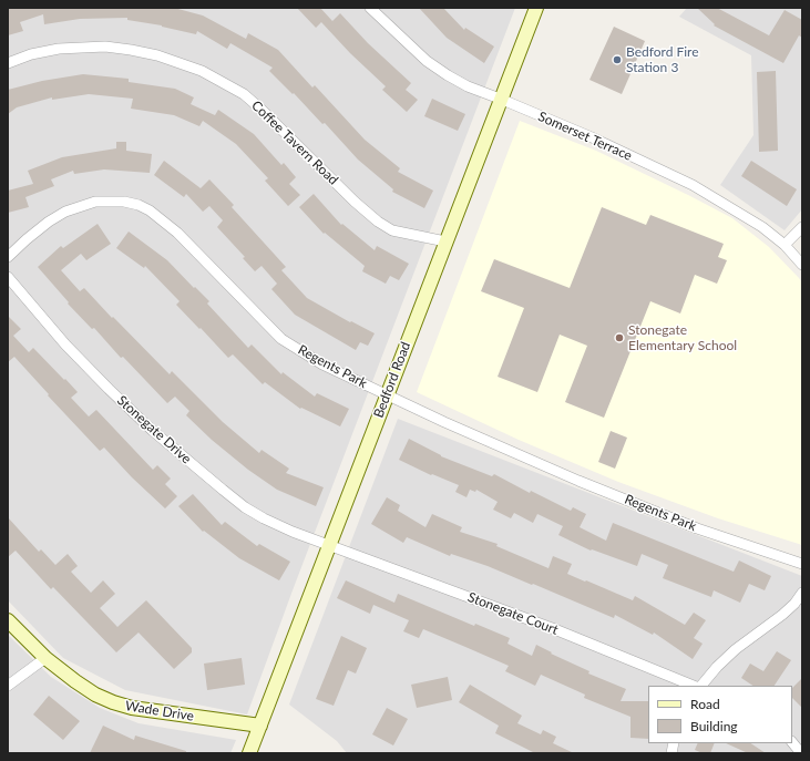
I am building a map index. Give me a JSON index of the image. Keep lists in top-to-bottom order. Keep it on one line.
{"streets":{"main road":["Bedford Road","Wade Drive"],"street":["Somerset Terrace","Coffee Tavern Road","Regents Park","Stonegate Drive","Stonegate Court"]},"crossings":[["Somerset Terrace","Bedford Road"],["Coffee Tavern Road","Bedford Road"],["Regents Park","Bedford Road"],["Bedford Road","Stonegate Drive"],["Bedford Road","Stonegate Court"],["Bedford Road","Wade Drive"],["Stonegate Drive","Stonegate Court"]],"places":["Bedford Fire Station 3","Stonegate Elementary School"],"legend":["Road","Building"]}
